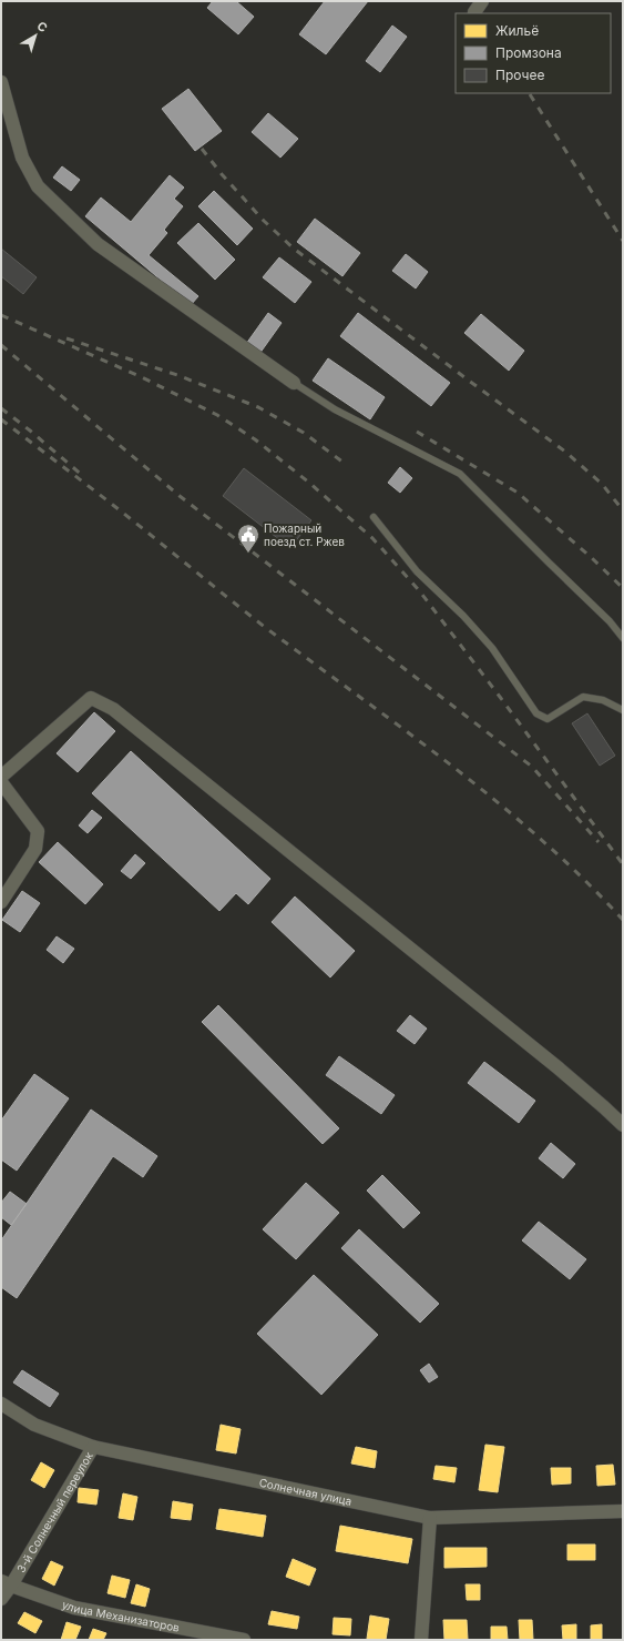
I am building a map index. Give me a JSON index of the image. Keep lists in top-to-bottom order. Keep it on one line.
{"streets":{"street":["Солнечная улица","3-й Солнечный переулок","улица Механизаторов"]},"crossings":[["Солнечная улица","3-й Солнечный переулок"],["3-й Солнечный переулок","улица Механизаторов"]],"places":{"public building":["Пожарный поезд ст. Ржев"]},"legend":["Жильё","Промзона","Прочее"],"north":"top right"}
